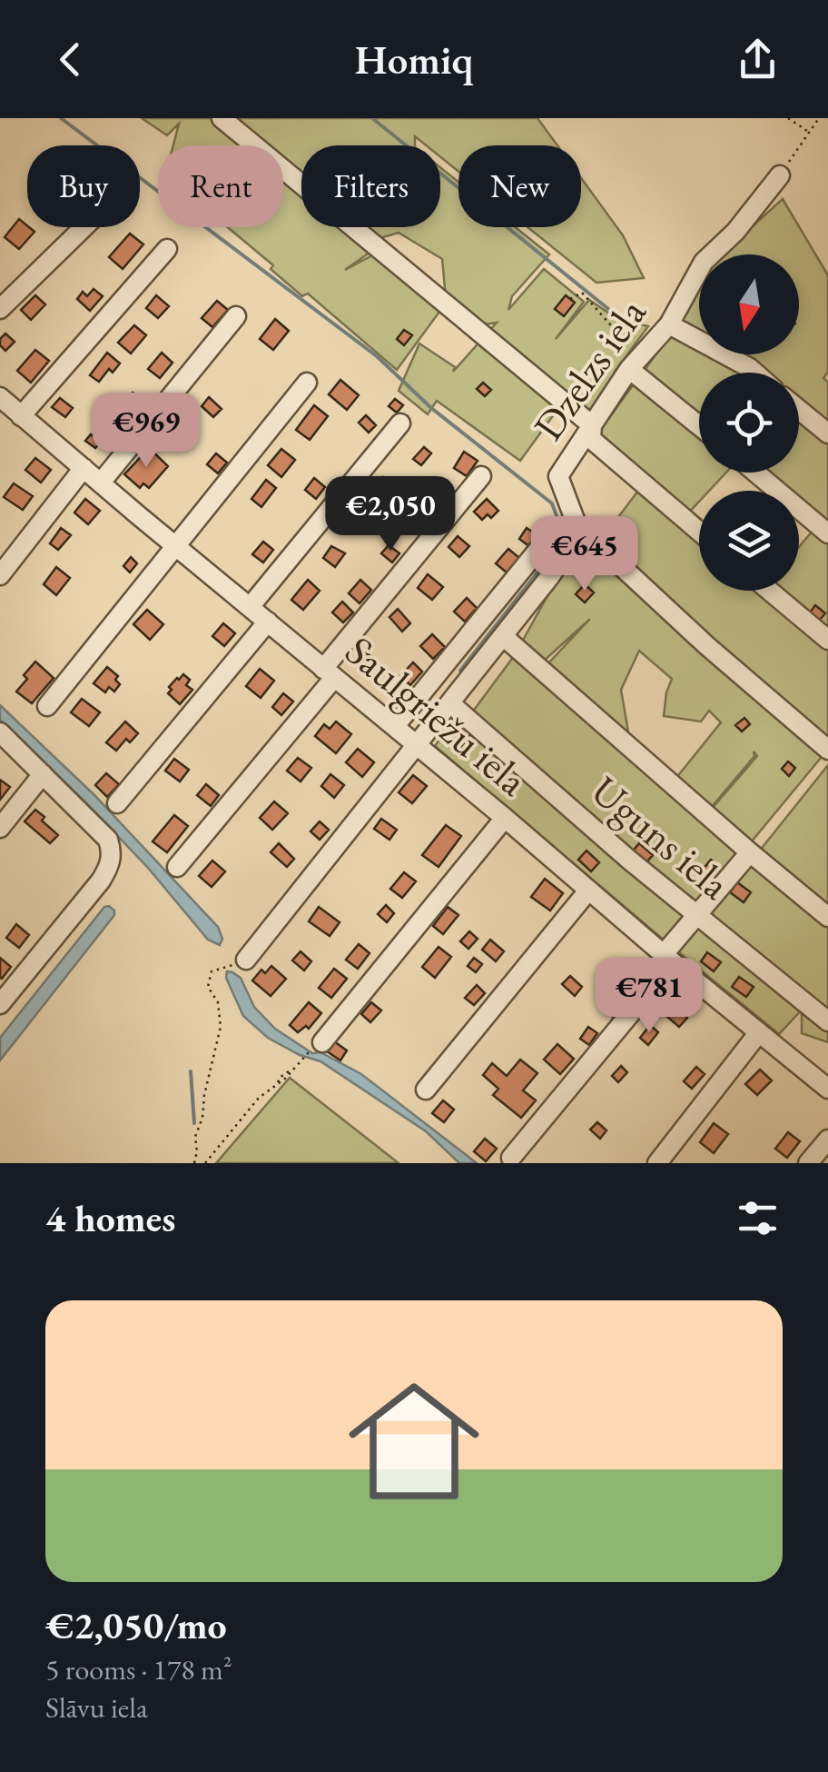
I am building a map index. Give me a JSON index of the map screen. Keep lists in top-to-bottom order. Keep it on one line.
{"streets":{"street":["Dzelzs iela","Saulgriežu iela","Uguns iela"]},"north":"bottom","page":{"header":"Homiq","chip":["Buy","Rent","Filters","New"],"price":["€969","€2,050","€645","€781"],"heading":"4 homes","list":[{"name":"€2,050/mo","note":"5 rooms · 178 m² · Slāvu iela"}]}}
